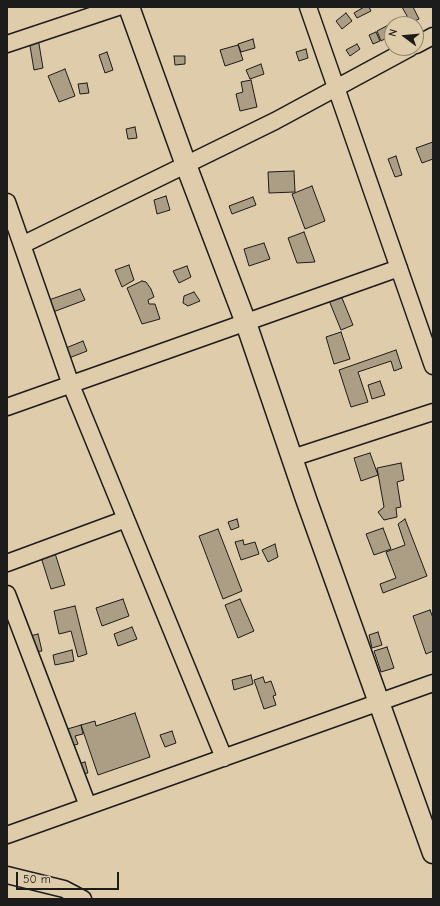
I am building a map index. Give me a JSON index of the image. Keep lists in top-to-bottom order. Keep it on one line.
{"scale_bar":"50 m","north":"left"}
